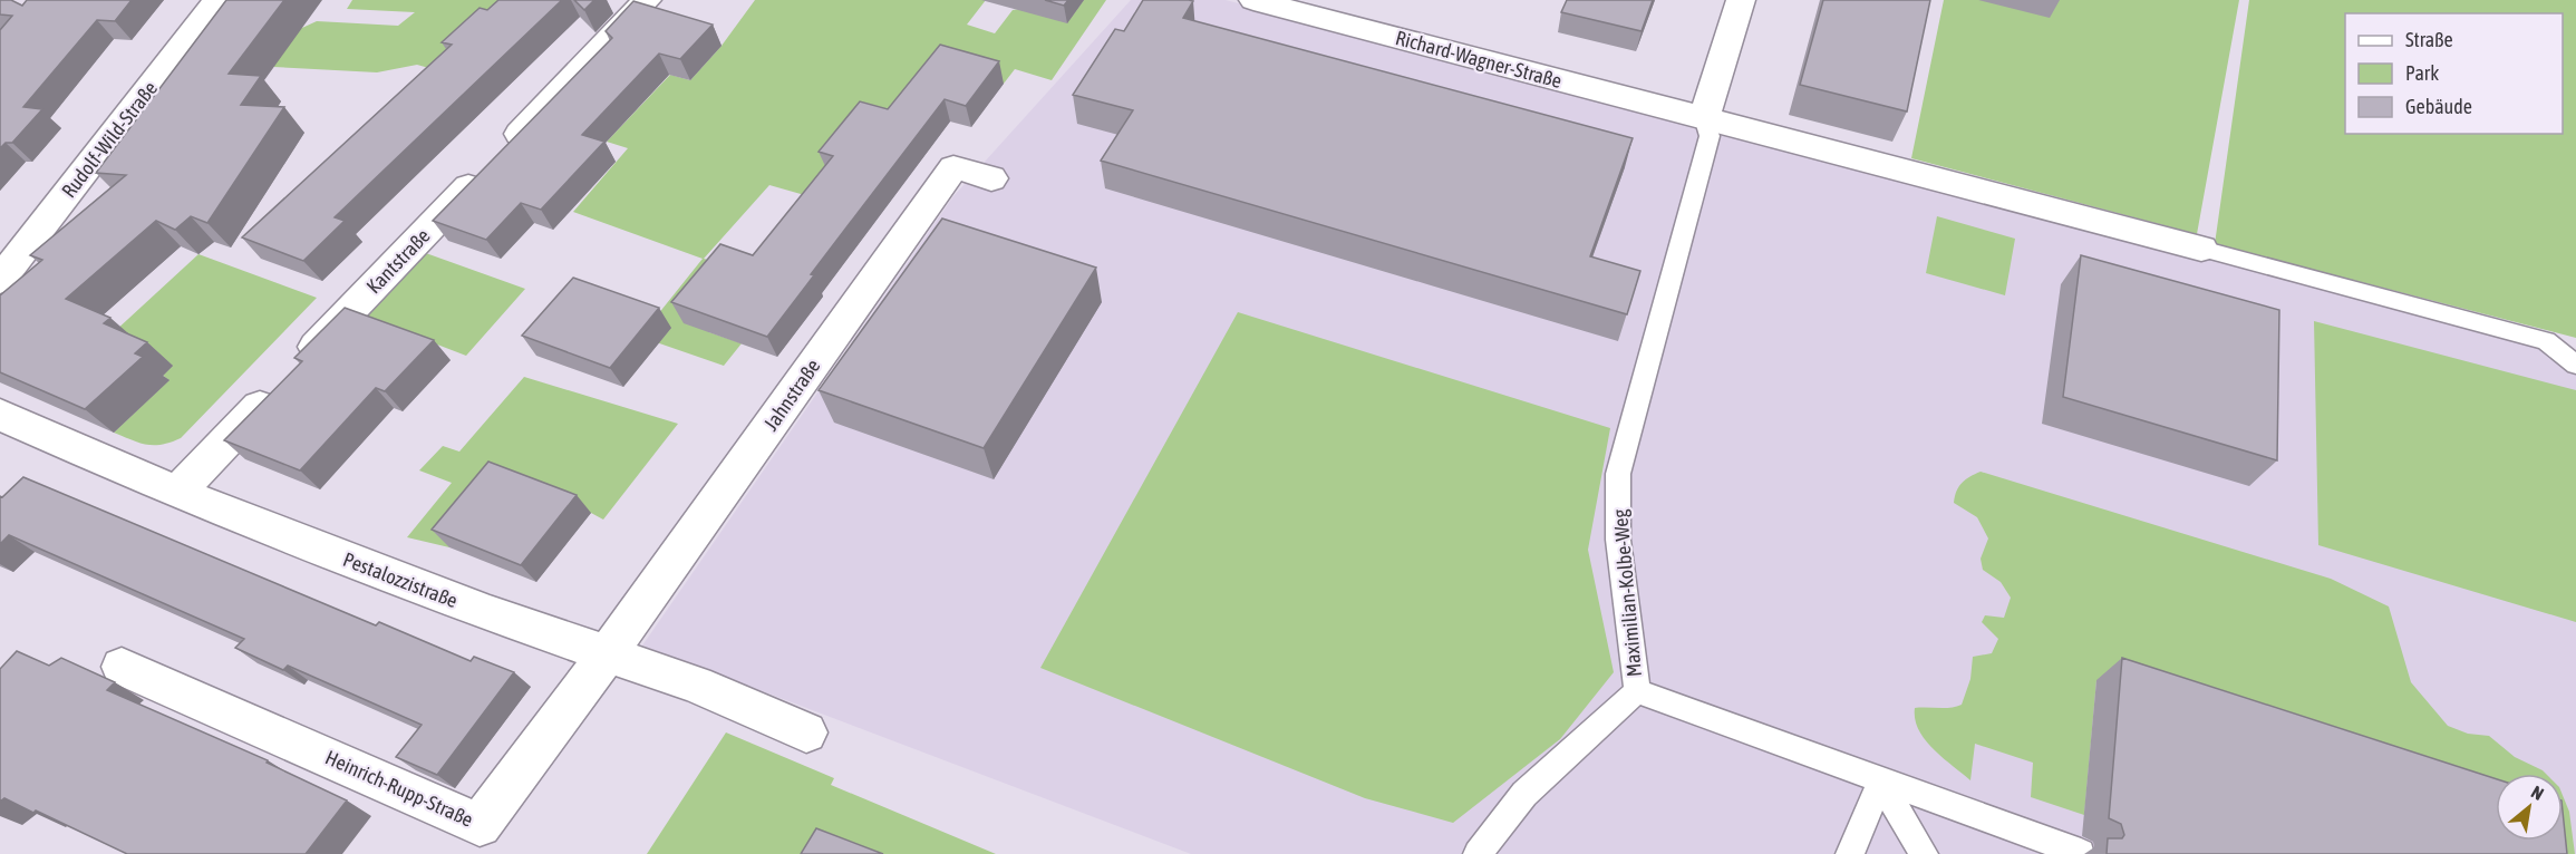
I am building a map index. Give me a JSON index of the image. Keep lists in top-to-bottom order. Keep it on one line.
{"streets":{"street":["Richard-Wagner-Straße","Rudolf-Wild-Straße","Kantstraße","Jahnstraße","Pestalozzistraße","Heinrich-Rupp-Straße"],"lane":["Maximilian-Kolbe-Weg"]},"crossings":[["Richard-Wagner-Straße","Maximilian-Kolbe-Weg"],["Kantstraße","Pestalozzistraße"],["Jahnstraße","Pestalozzistraße"],["Jahnstraße","Heinrich-Rupp-Straße"],["Pestalozzistraße","Heinrich-Rupp-Straße"]],"legend":["Straße","Park","Gebäude"],"north":"top right"}
